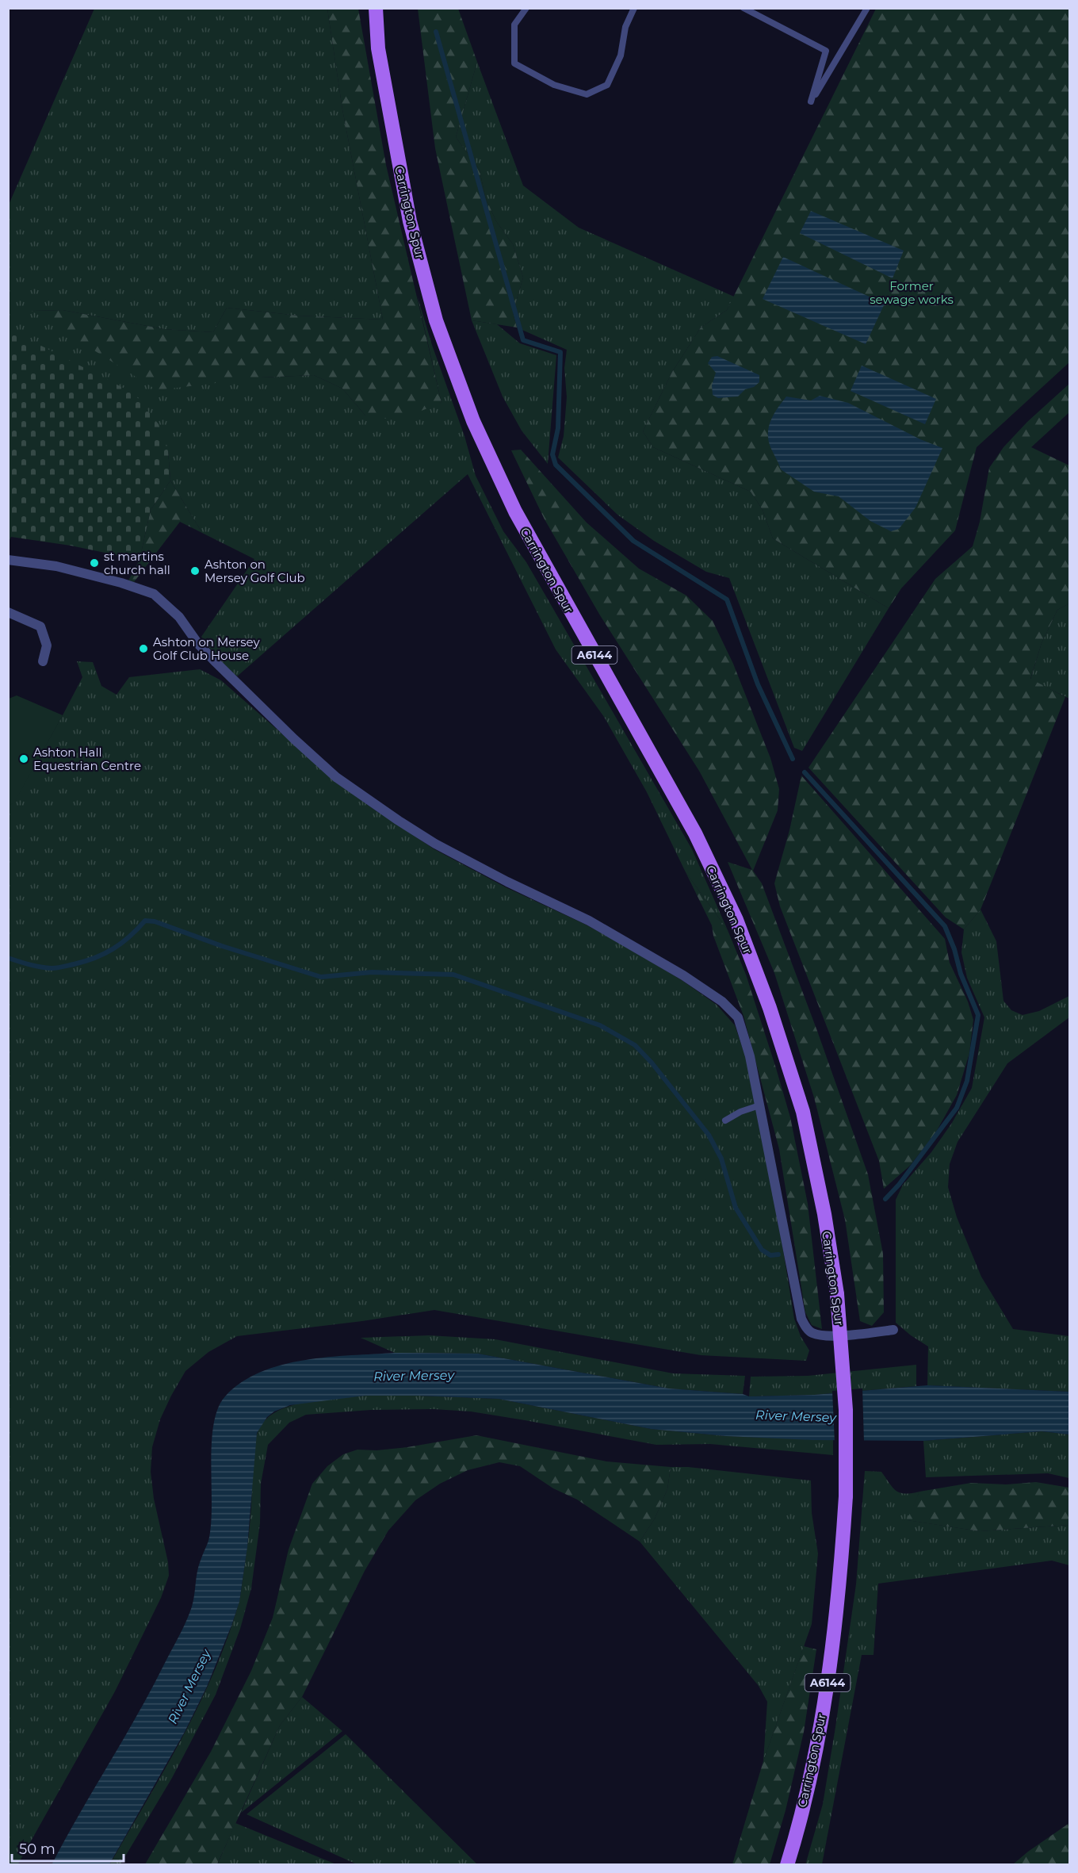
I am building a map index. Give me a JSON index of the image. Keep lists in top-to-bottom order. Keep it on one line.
{"streets":{"main road":["Carrington Spur","A6144"]},"water":["River Mersey"],"parks":["Former sewage works"],"places":["st martins church hall","Ashton on Mersey Golf Club","Ashton on Mersey Golf Club House","Ashton Hall Equestrian Centre"],"scale_bar":"50 m"}
